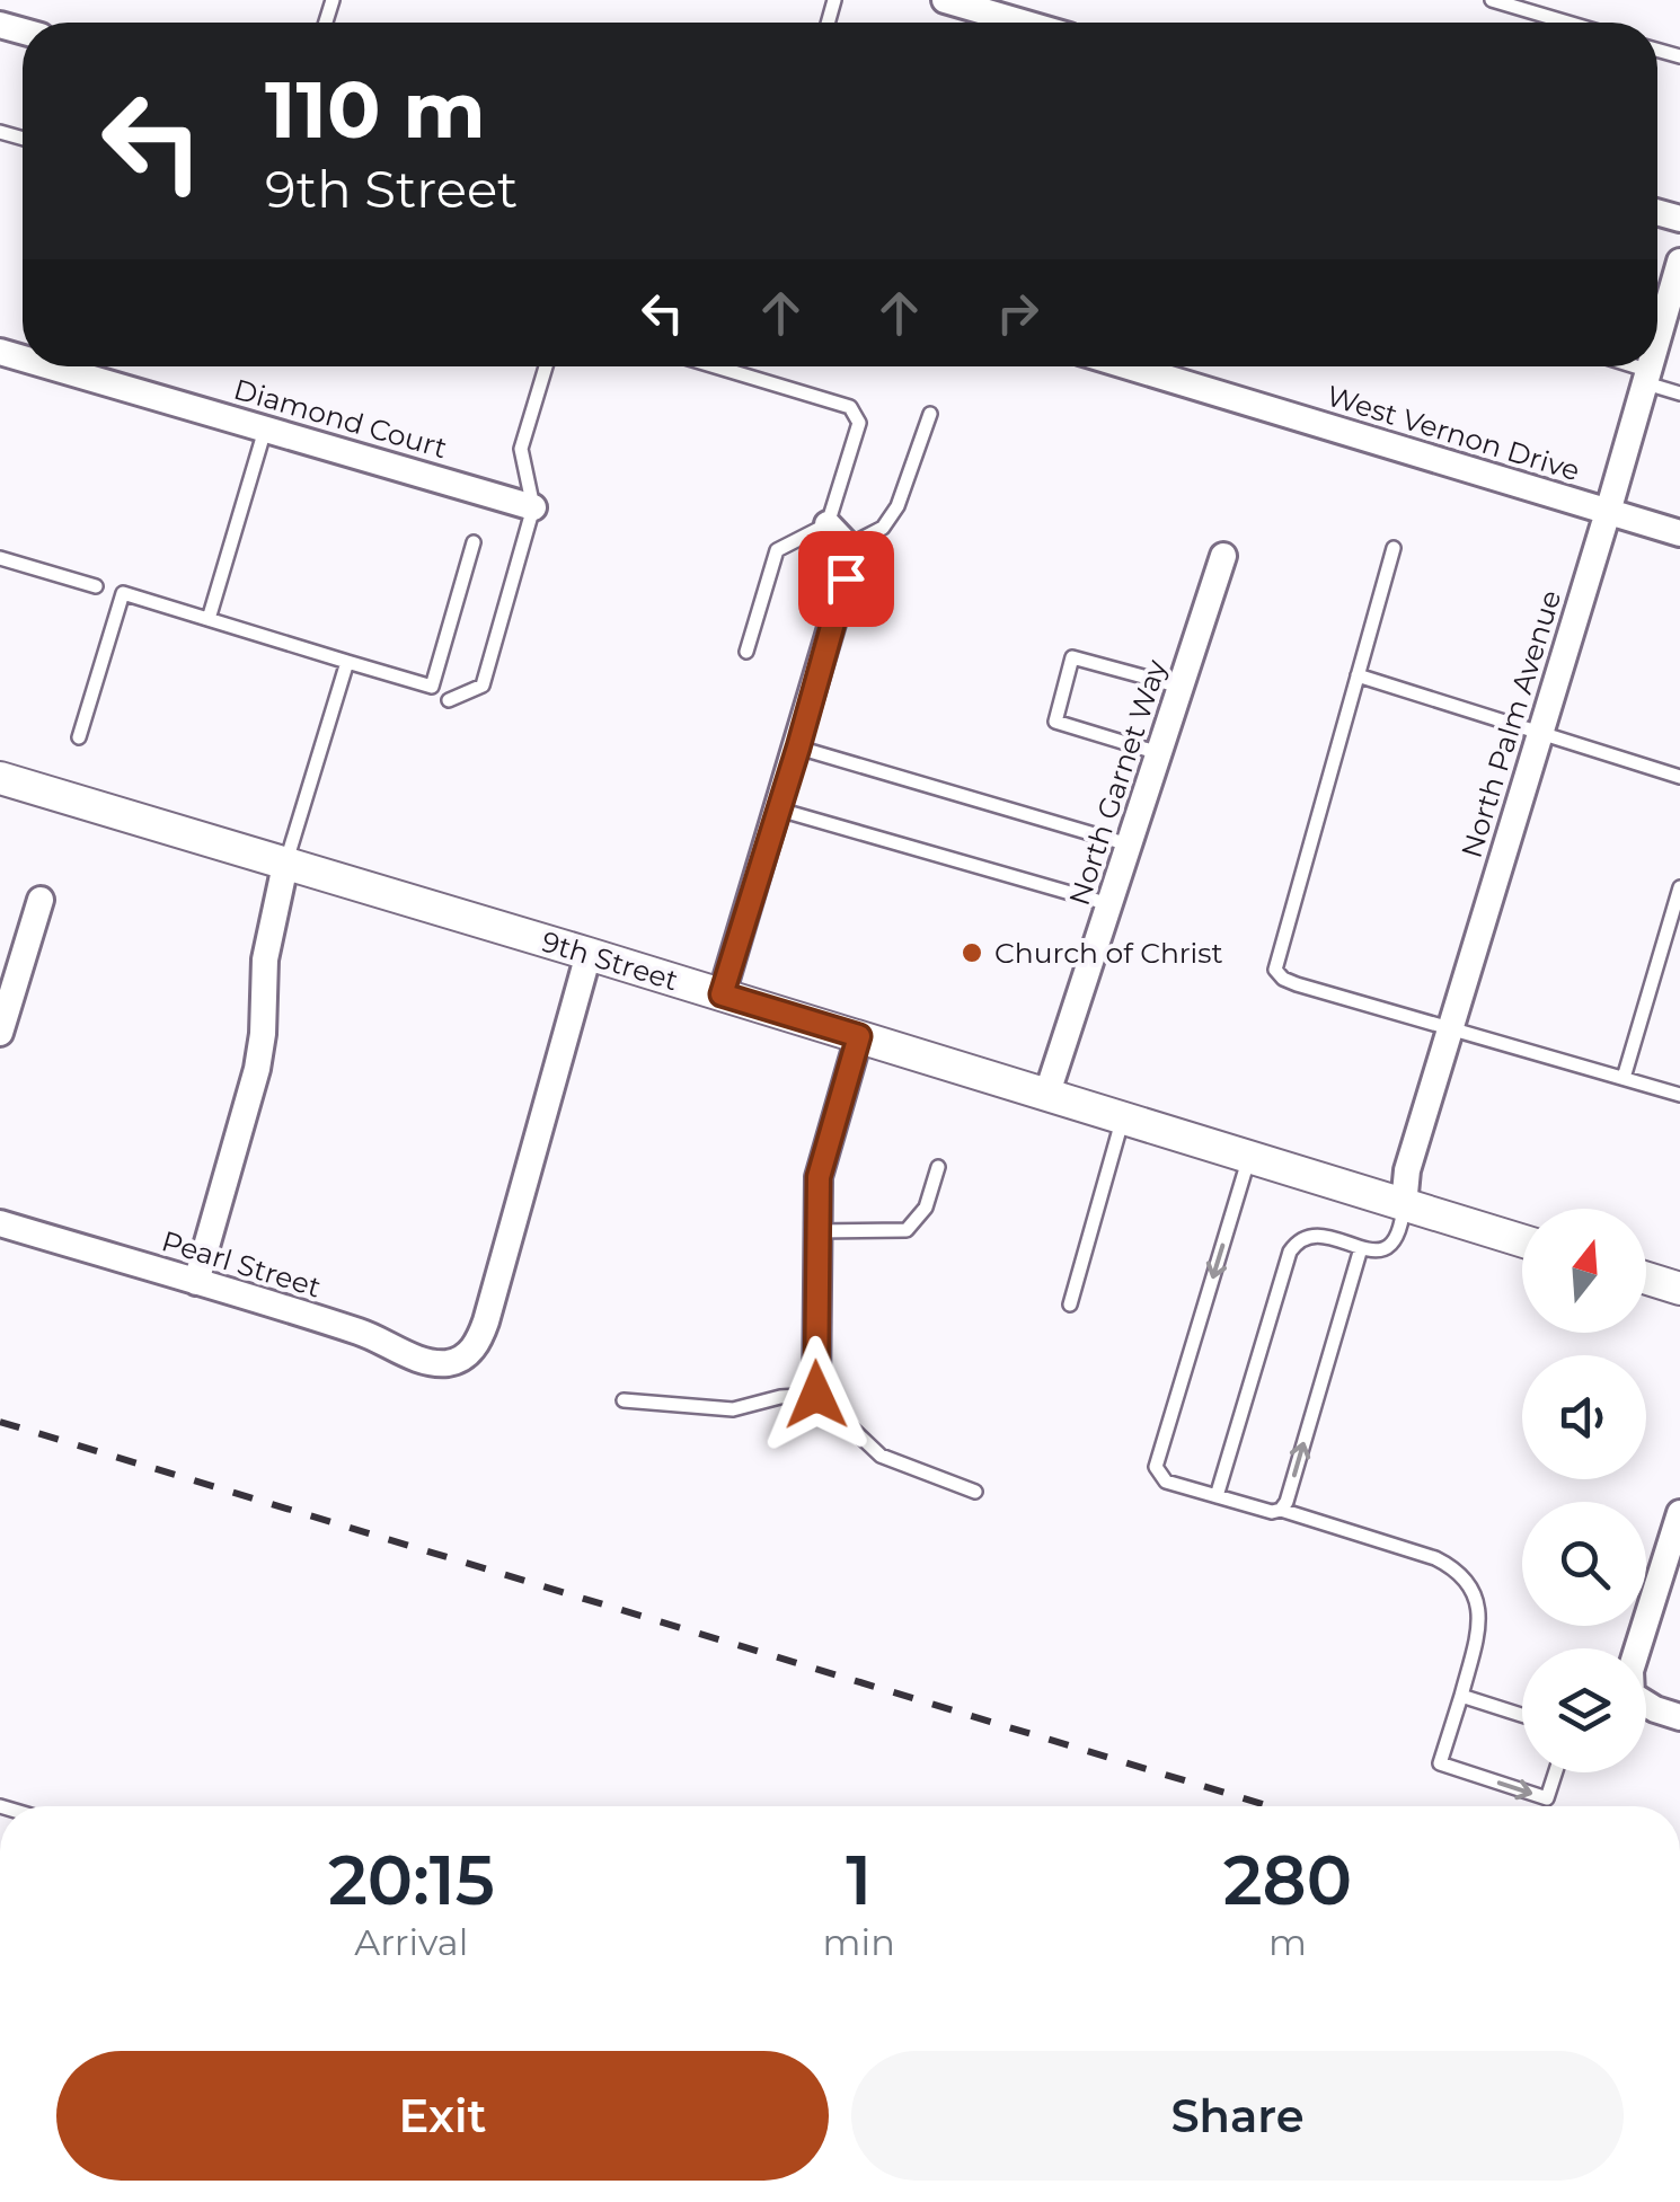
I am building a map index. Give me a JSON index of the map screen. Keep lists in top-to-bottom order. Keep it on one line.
{"streets":{"street":["Diamond Court","West Vernon Drive","North Palm Avenue","North Garnet Way","9th Street","Pearl Street"]},"crossings":[["West Vernon Drive","North Palm Avenue"],["North Palm Avenue","9th Street"],["North Garnet Way","9th Street"],["9th Street","Pearl Street"]],"places":["Church of Christ"],"north":"top","page":{"turn":["110 m","9th Street"],"eta":["20:15","Arrival","1","min","280","m"],"buttons":["Exit","Share"]}}
